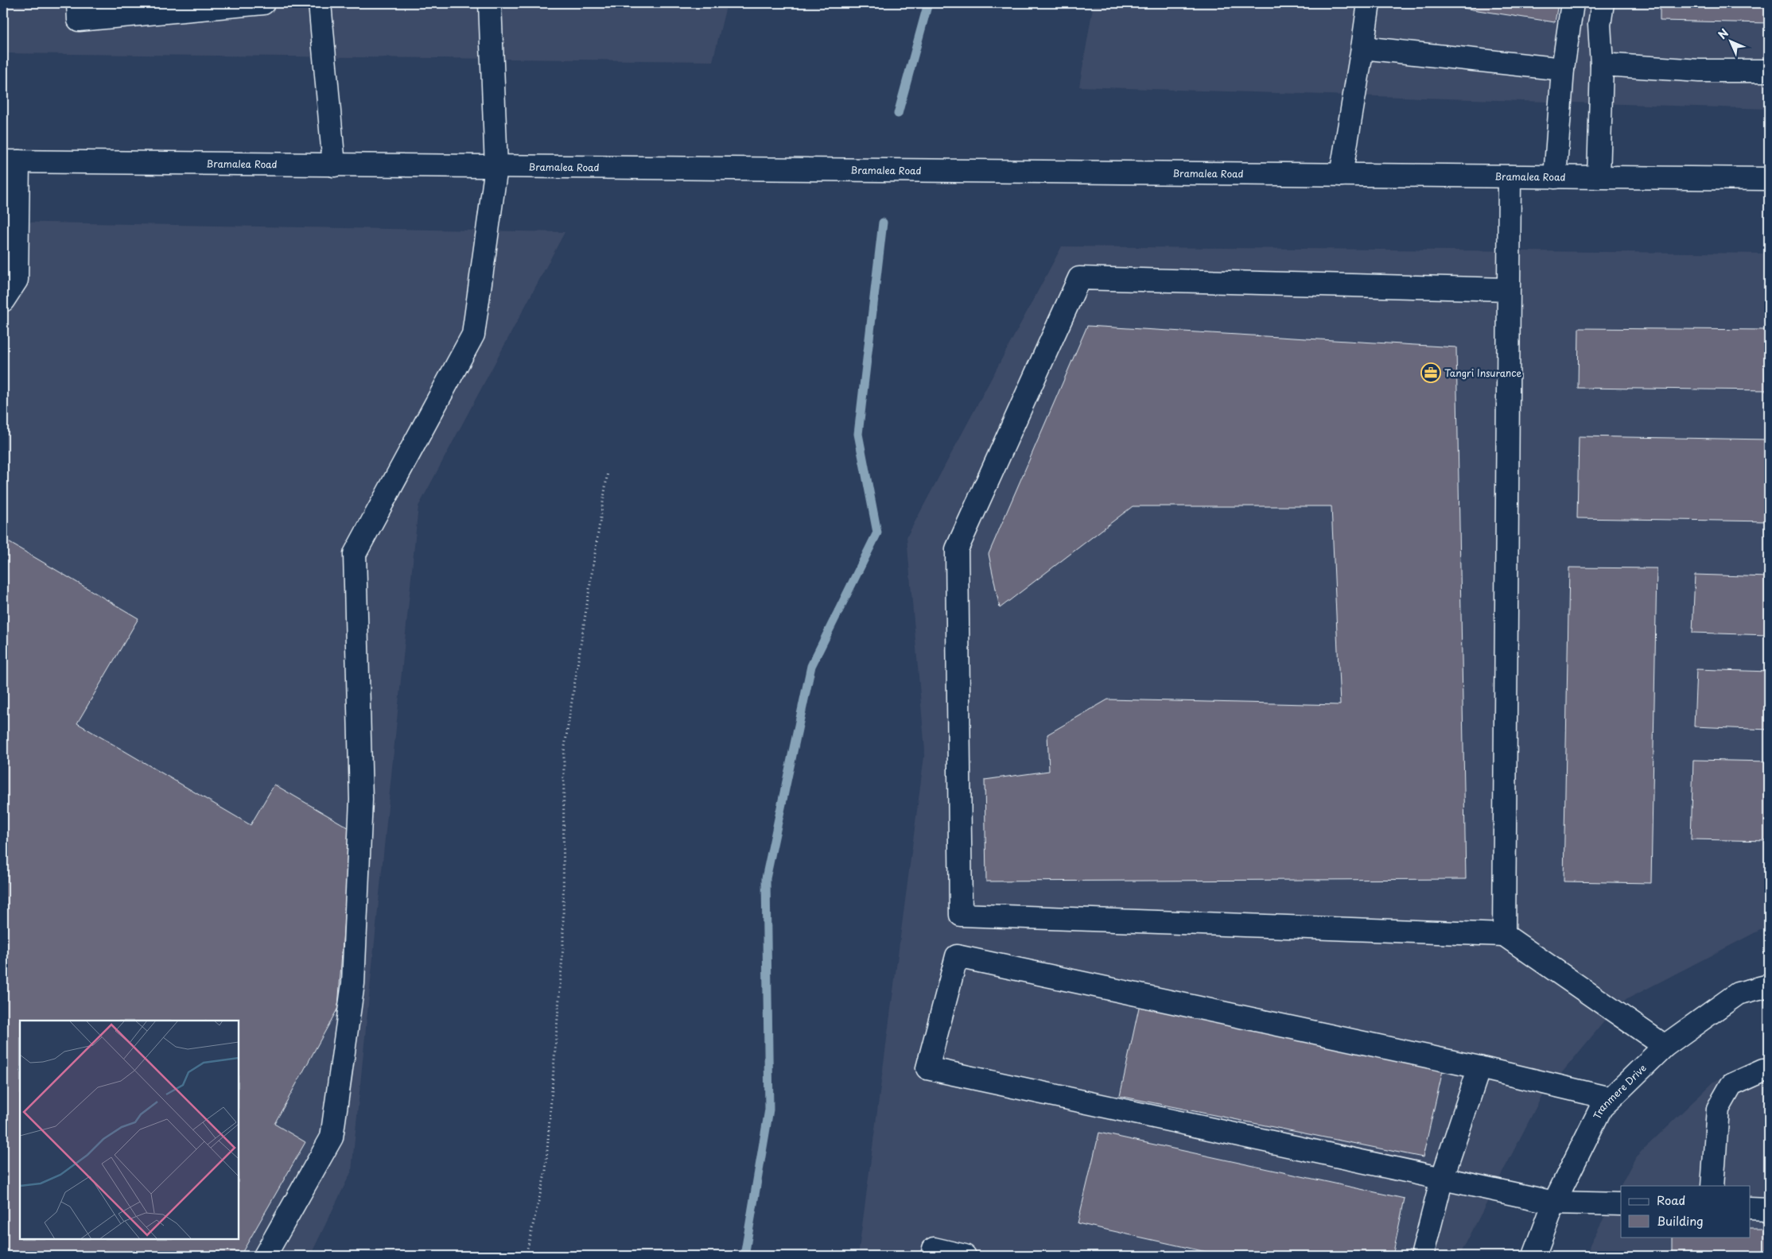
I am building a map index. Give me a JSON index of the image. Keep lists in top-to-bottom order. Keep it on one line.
{"streets":{"main road":["Bramalea Road","Tranmere Drive"]},"places":{"office":["Tangri Insurance"]},"legend":["Road","Building"],"north":"top left"}
